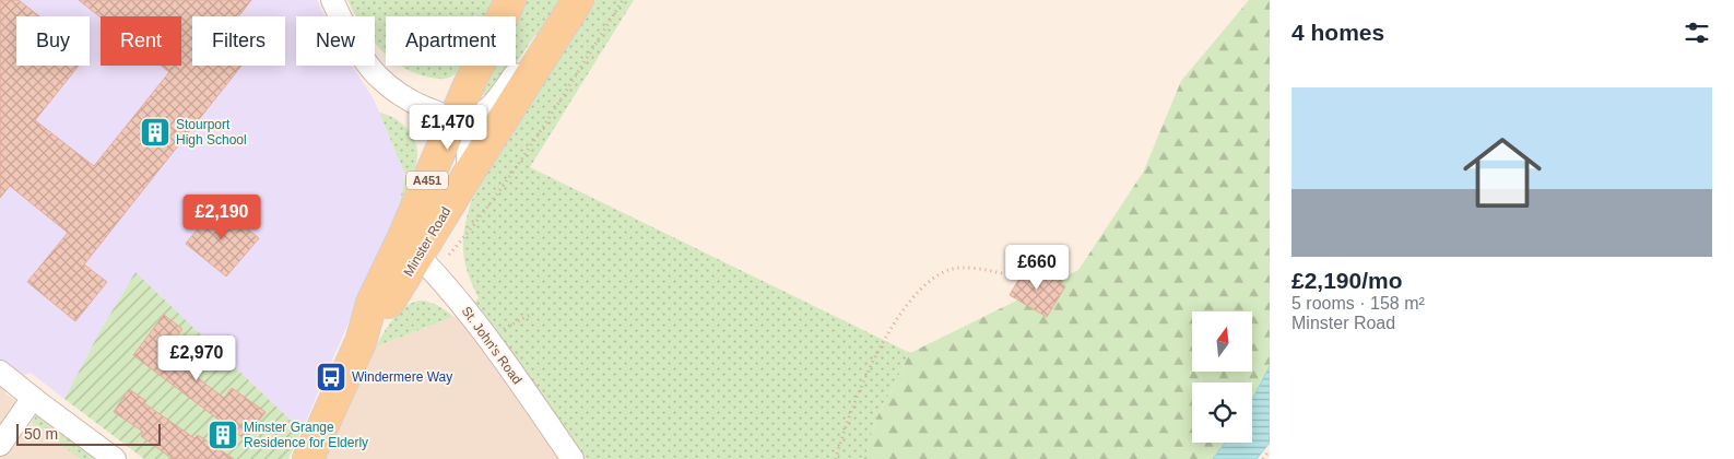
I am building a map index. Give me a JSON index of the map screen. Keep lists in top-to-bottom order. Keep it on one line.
{"streets":{"main road":["A451","Minster Road"],"street":["St. John's Road"]},"crossings":[["Minster Road","St. John's Road"]],"places":{"building":["Stourport High School","Minster Grange Residence for Elderly"],"bus stop":["Windermere Way"]},"scale_bar":"50 m","north":"top","page":{"heading":"4 homes","chip":["Buy","Rent","Filters","New","Apartment"],"list":[{"name":"£2,190/mo","note":"5 rooms · 158 m² · Minster Road"}],"price":["£1,470","£2,190","£660","£2,970"],"scale":"50 m"}}
